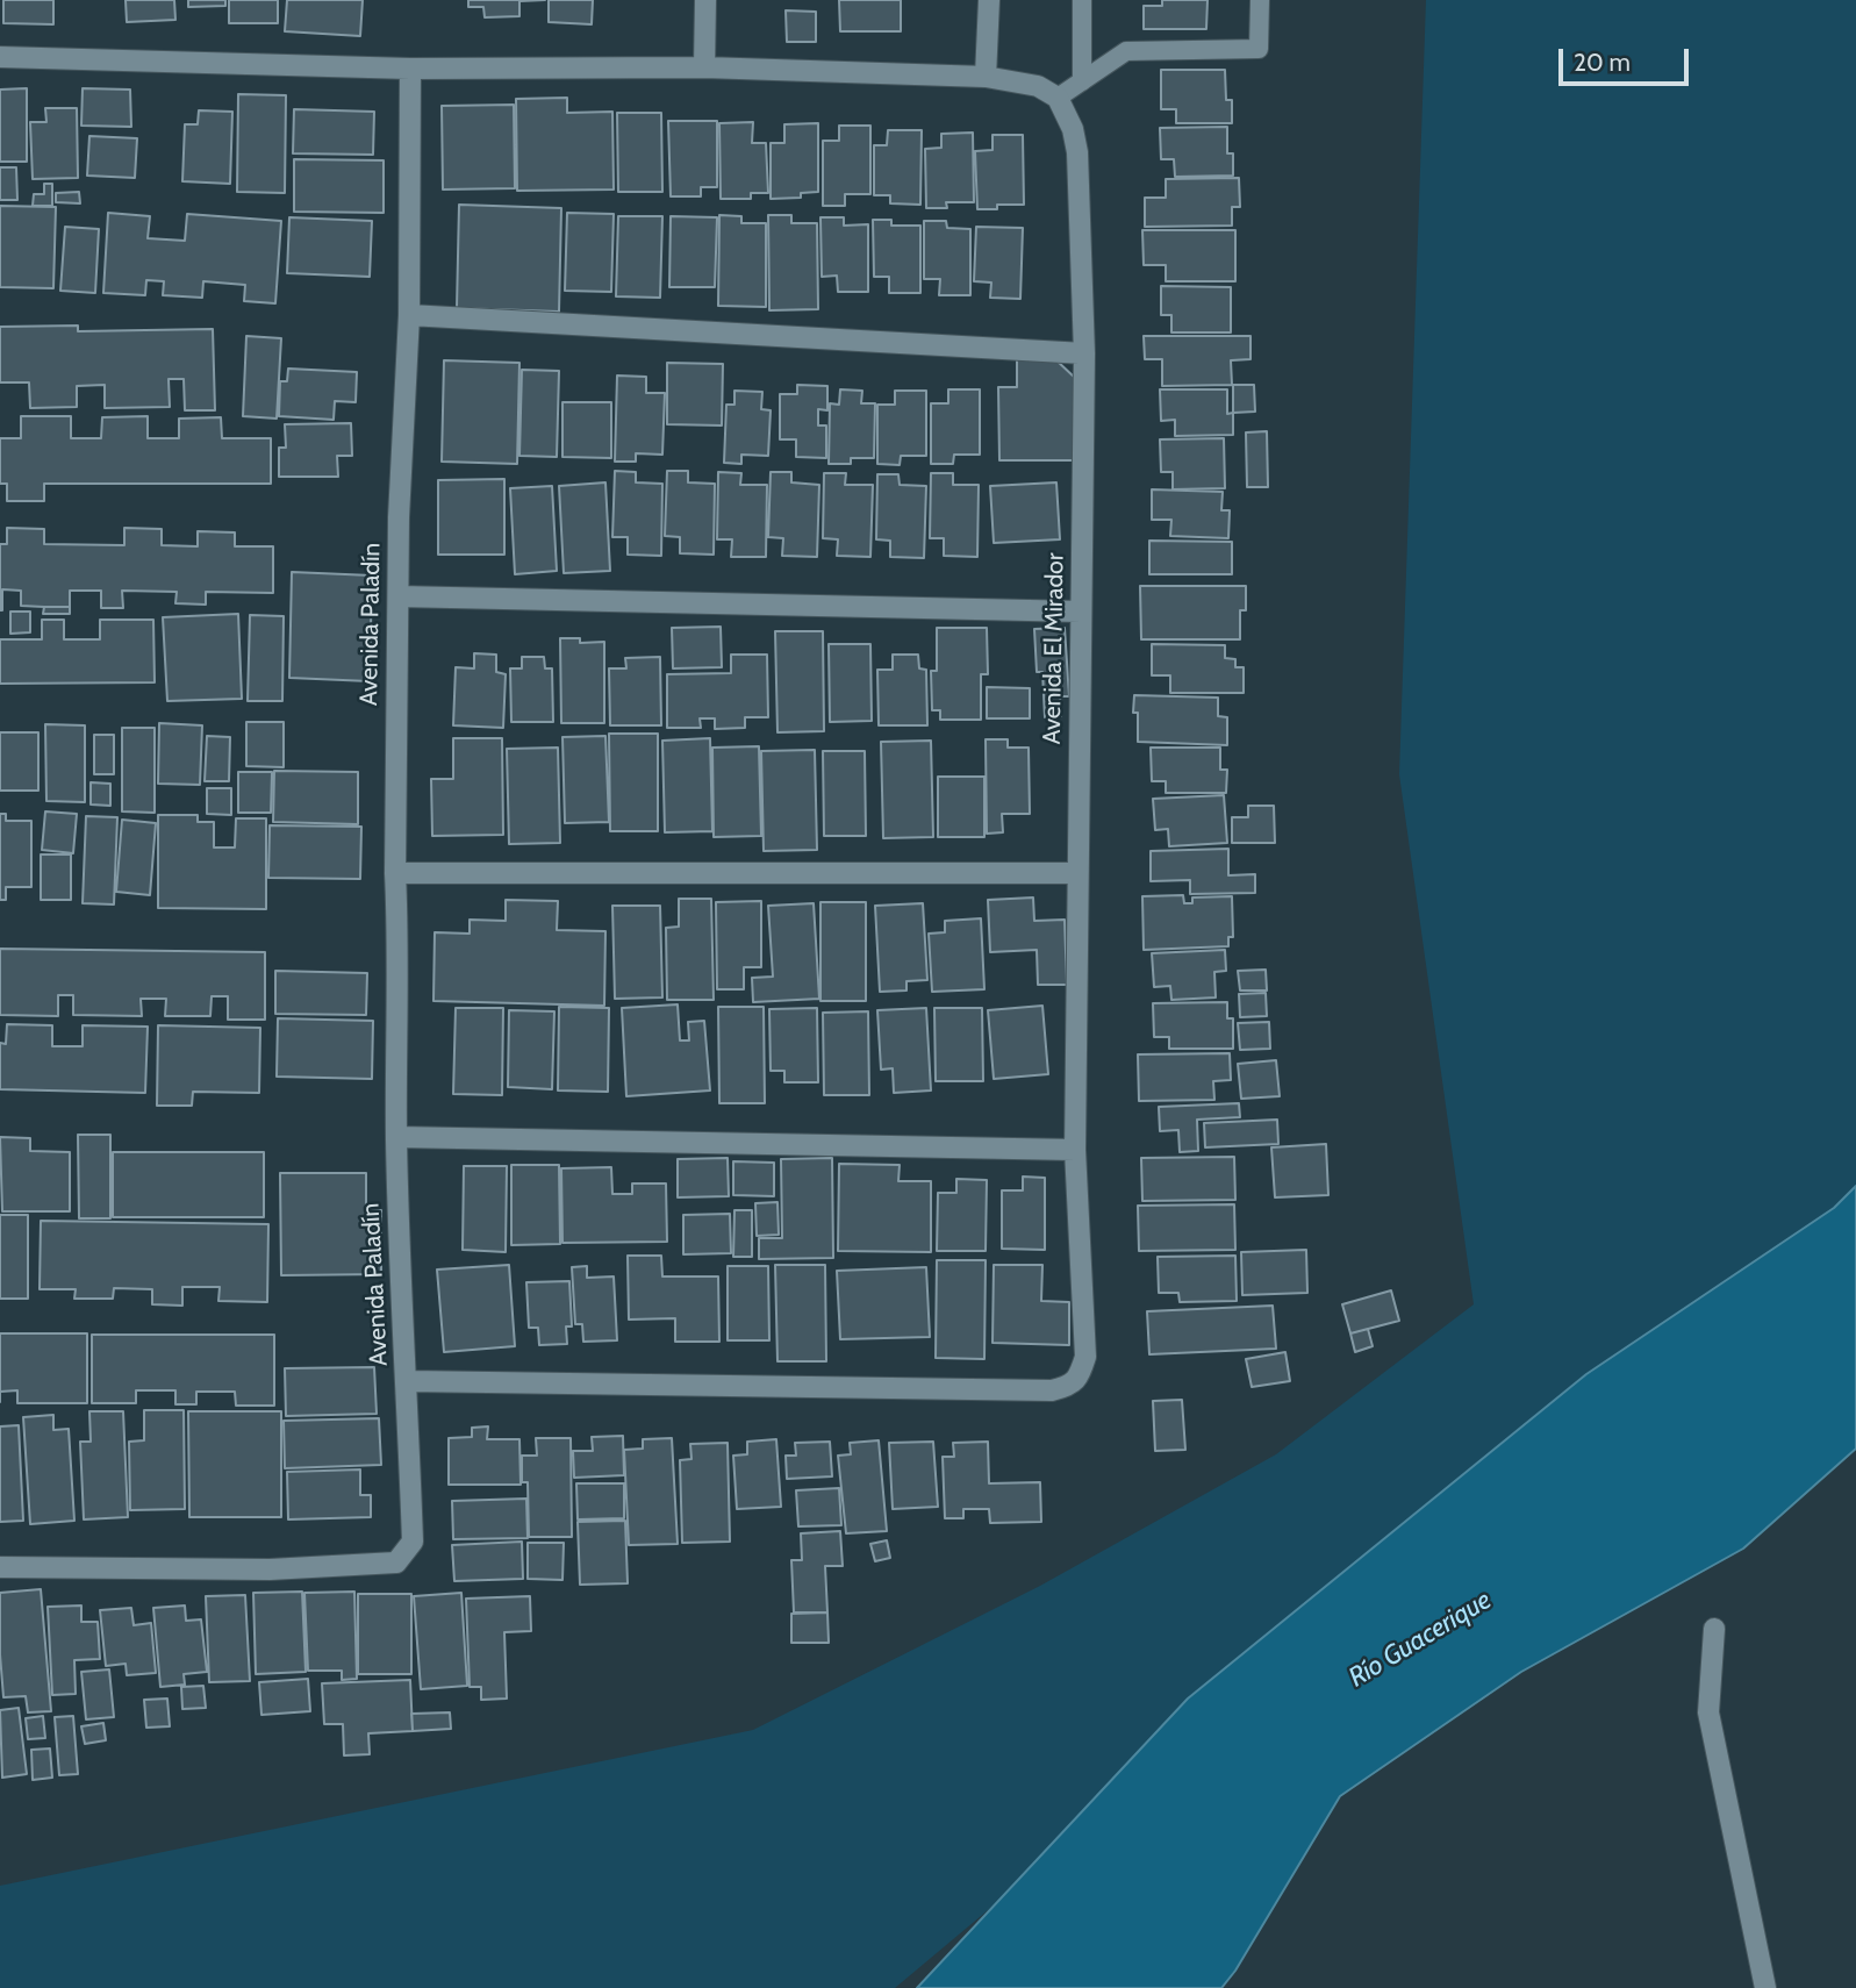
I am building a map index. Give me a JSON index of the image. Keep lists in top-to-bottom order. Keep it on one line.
{"streets":{"street":["Avenida Paladín","Avenida El Mirador"]},"crossings":[["Avenida Paladín","Avenida El Mirador"]],"water":["Río Guacerique"],"scale_bar":"20 m"}
